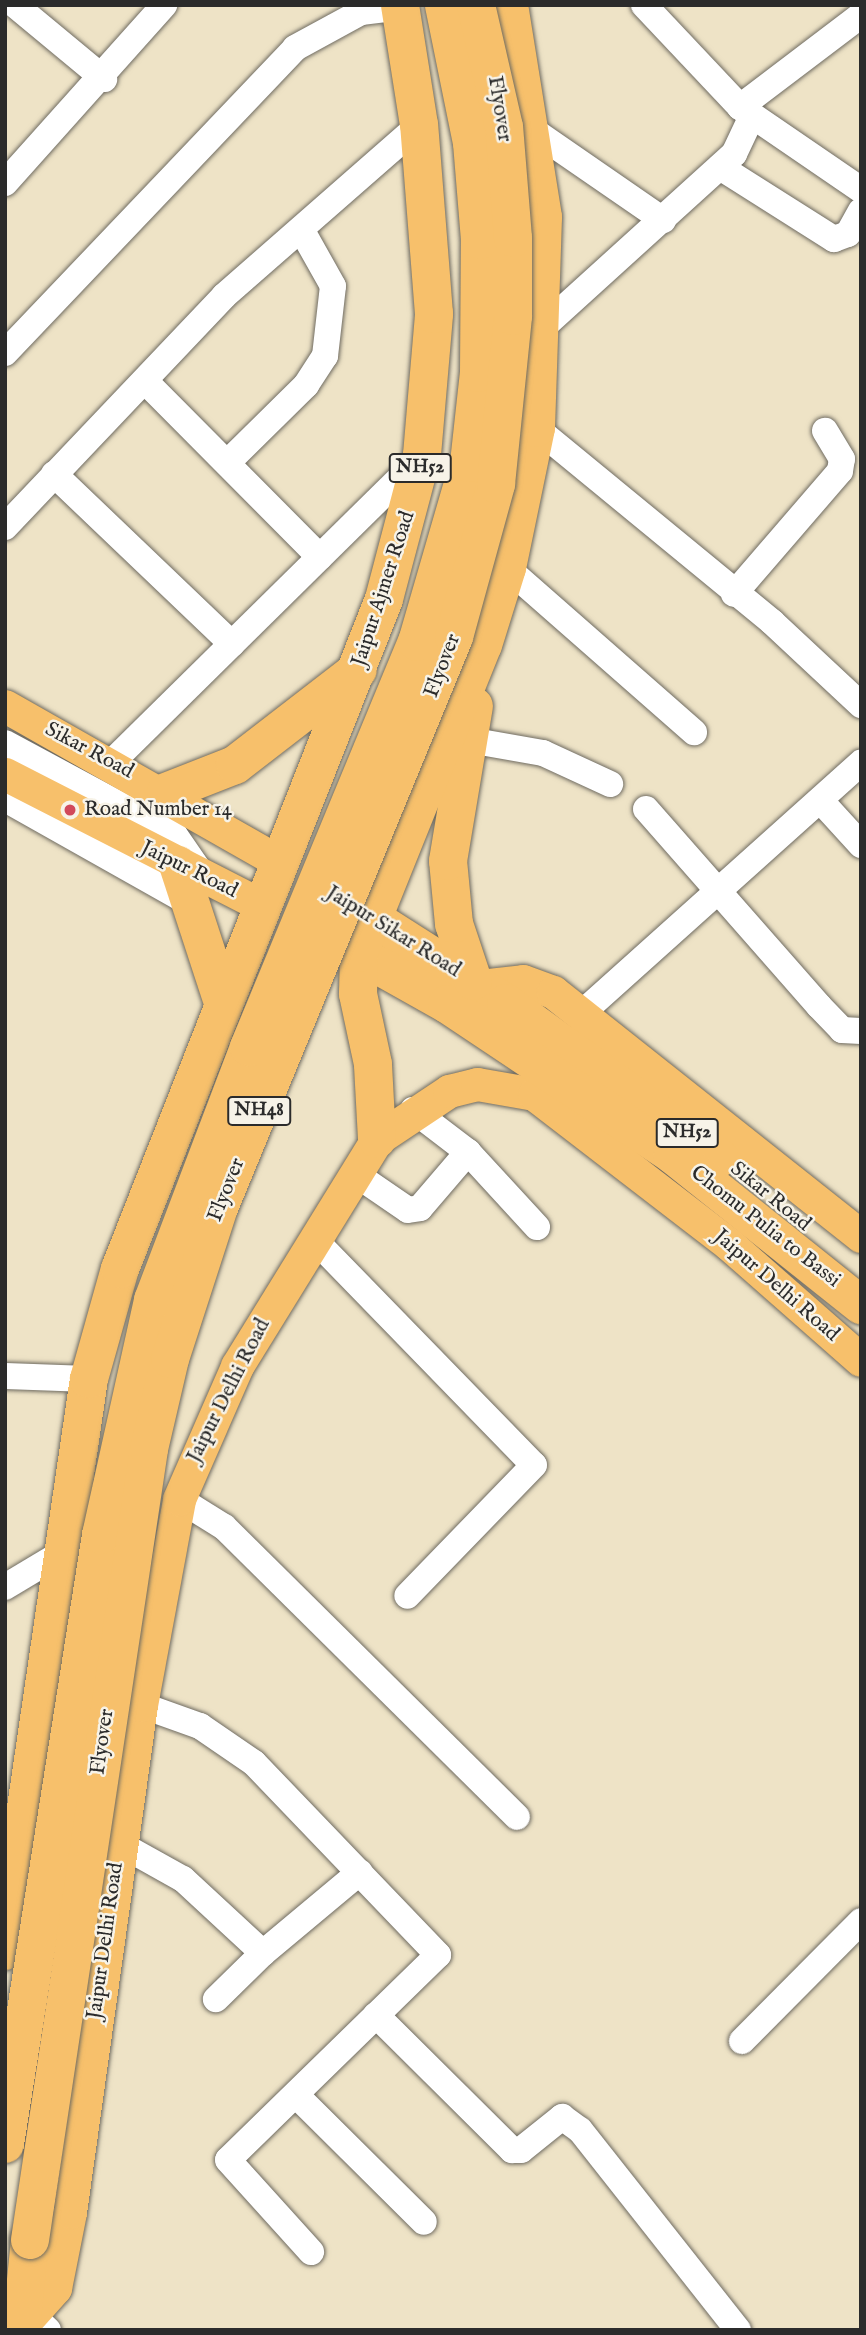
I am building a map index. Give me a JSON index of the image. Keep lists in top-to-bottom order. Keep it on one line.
{"streets":{"highway":["Flyover","NH52","Jaipur Ajmer Road","Sikar Road","Jaipur Sikar Road","NH48","Chomu Pulia to Bassi"],"main road":["Jaipur Road","Jaipur Delhi Road"]},"crossings":[["Flyover","Jaipur Delhi Road"],["NH52","Jaipur Ajmer Road"],["NH52","Jaipur Road"],["NH52","Chomu Pulia to Bassi"],["Jaipur Ajmer Road","Sikar Road"],["Jaipur Ajmer Road","Jaipur Road"],["Jaipur Ajmer Road","Jaipur Sikar Road"],["Sikar Road","Jaipur Sikar Road"]],"places":["Road Number 14"]}
